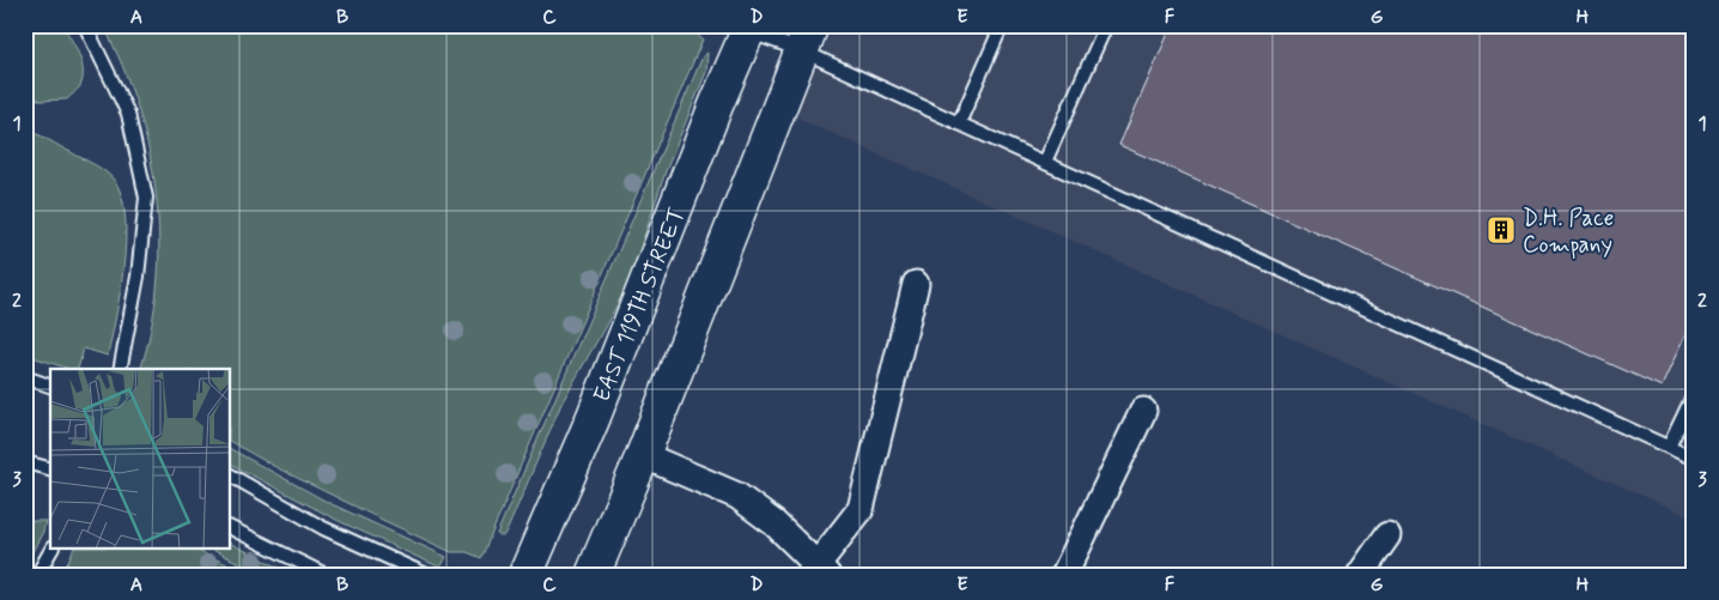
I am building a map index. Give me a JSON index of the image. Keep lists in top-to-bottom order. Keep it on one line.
{"streets":{"main road":["EAST 119TH STREET"]},"places":{"building":["D.H. Pace Company"]},"grid":{"columns":["A","B","C","D","E","F","G","H"],"rows":["1","2","3"]}}
